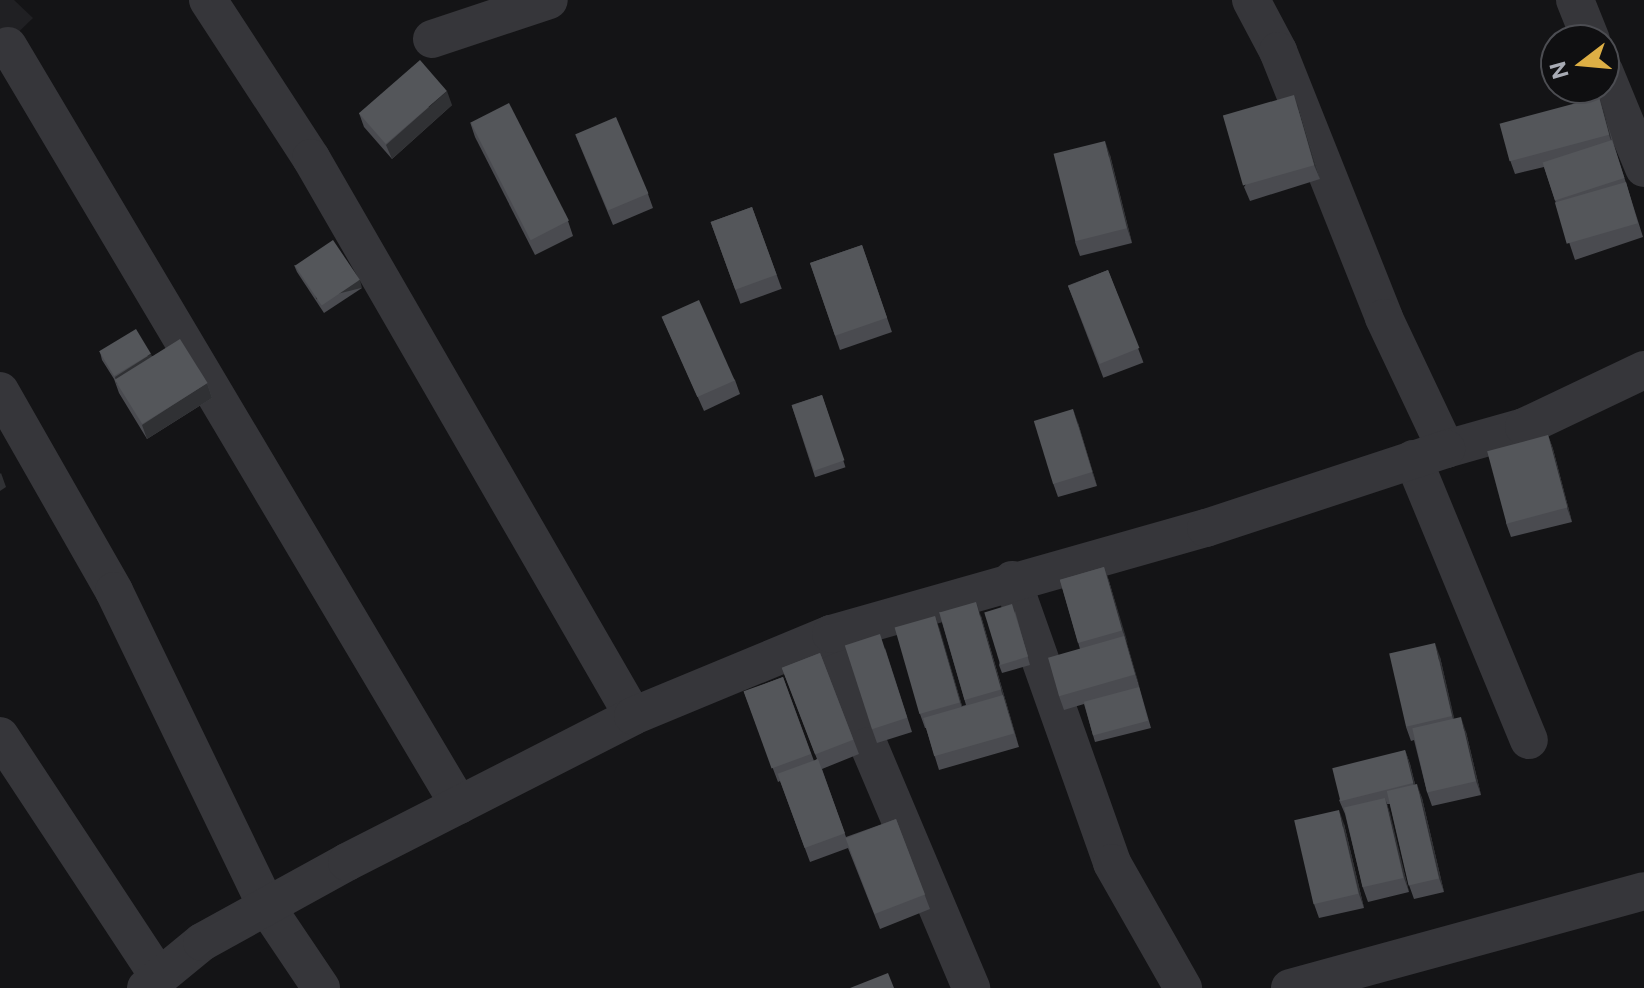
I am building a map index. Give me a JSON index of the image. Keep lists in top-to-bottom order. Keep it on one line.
{"north":"left"}
